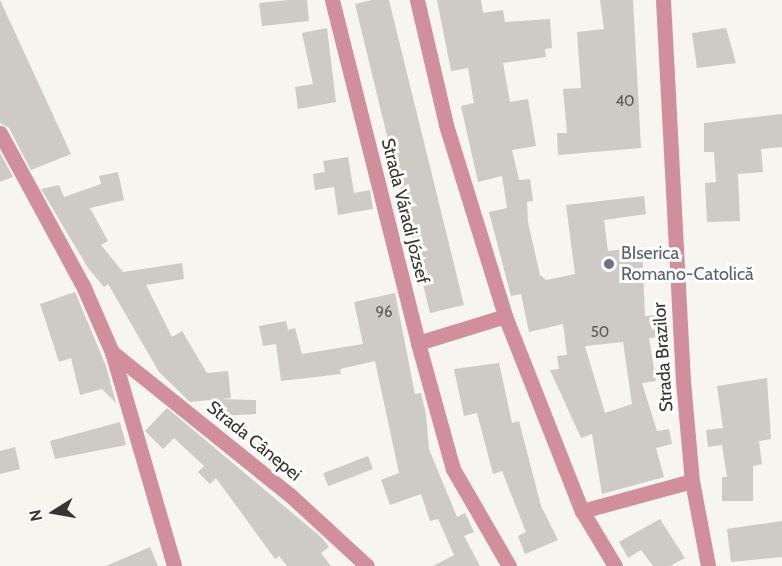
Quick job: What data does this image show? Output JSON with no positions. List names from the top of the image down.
{
  "streets": {
    "street": ["Strada Váradi József", "Strada Brazilor", "Strada Cânepei"]
  },
  "places": ["BIserica Romano-Catolică"],
  "house_numbers": ["40", "96", "50"],
  "north": "left"
}
